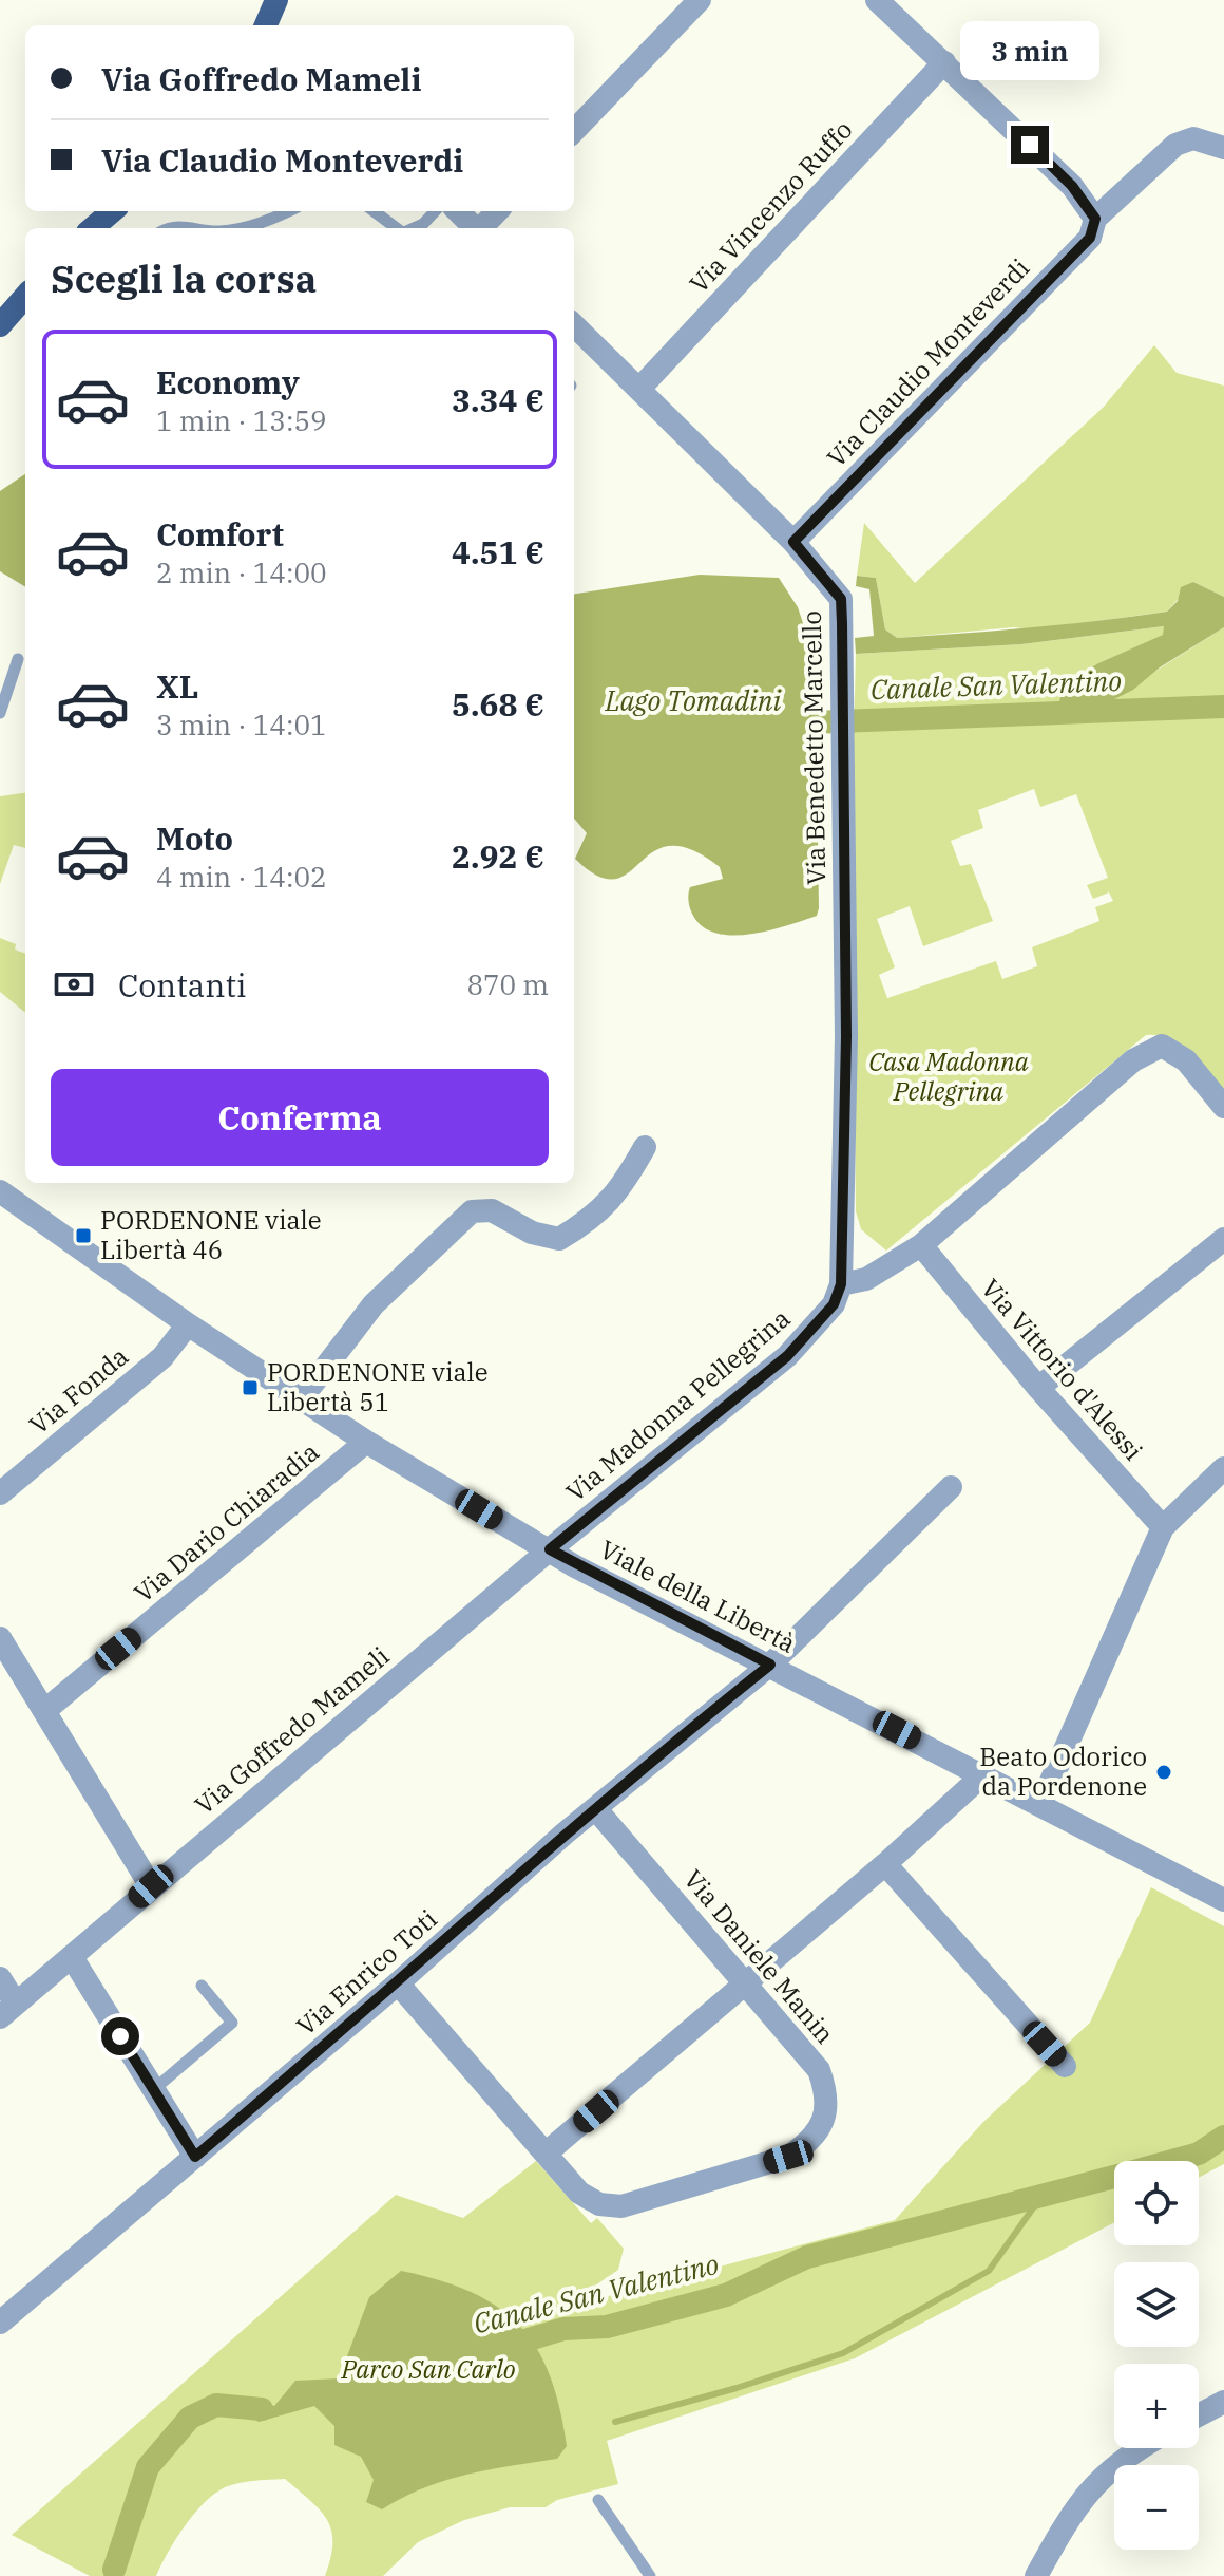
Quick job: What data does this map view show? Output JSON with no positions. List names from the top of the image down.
{
  "streets": {
    "street": [
      "Via Vincenzo Ruffo",
      "Via Claudio Monteverdi",
      "Via Benedetto Marcello",
      "Via Vittorio d'Alessi",
      "Via Fonda",
      "Via Madonna Pellegrina",
      "Via Dario Chiaradia",
      "Viale della Libertà",
      "Via Goffredo Mameli",
      "Via Daniele Manin",
      "Via Enrico Toti"
    ]
  },
  "crossings": [
    ["Via Vincenzo Ruffo", "Via Benedetto Marcello"],
    ["Via Claudio Monteverdi", "Via Benedetto Marcello"],
    ["Via Benedetto Marcello", "Via Madonna Pellegrina"],
    ["Via Fonda", "Viale della Libertà"],
    ["Via Madonna Pellegrina", "Viale della Libertà"],
    ["Via Madonna Pellegrina", "Via Goffredo Mameli"],
    ["Via Dario Chiaradia", "Viale della Libertà"],
    ["Viale della Libertà", "Via Goffredo Mameli"],
    ["Viale della Libertà", "Via Enrico Toti"],
    ["Via Daniele Manin", "Via Enrico Toti"]
  ],
  "water": ["Canale San Valentino", "Lago Tomadini"],
  "parks": ["Casa Madonna Pellegrina", "Parco San Carlo"],
  "places": {
    "transit": ["PORDENONE viale Libertà 46", "PORDENONE viale Libertà 51"],
    "other": ["Beato Odorico da Pordenone"]
  },
  "page": {
    "bubble": "3 min",
    "banner": ["Via Goffredo Mameli", "Via Claudio Monteverdi"],
    "heading": "Scegli la corsa",
    "list": [
      {
        "name": "Economy",
        "note": "1 min · 13:59",
        "value": "3.34 €"
      },
      {
        "name": "Comfort",
        "note": "2 min · 14:00",
        "value": "4.51 €"
      },
      {
        "name": "XL",
        "note": "3 min · 14:01",
        "value": "5.68 €"
      },
      {
        "name": "Moto",
        "note": "4 min · 14:02",
        "value": "2.92 €"
      }
    ],
    "pay": ["Contanti", "870 m"],
    "buttons": "Conferma",
    "map_buttons": ["+", "−"]
  }
}
